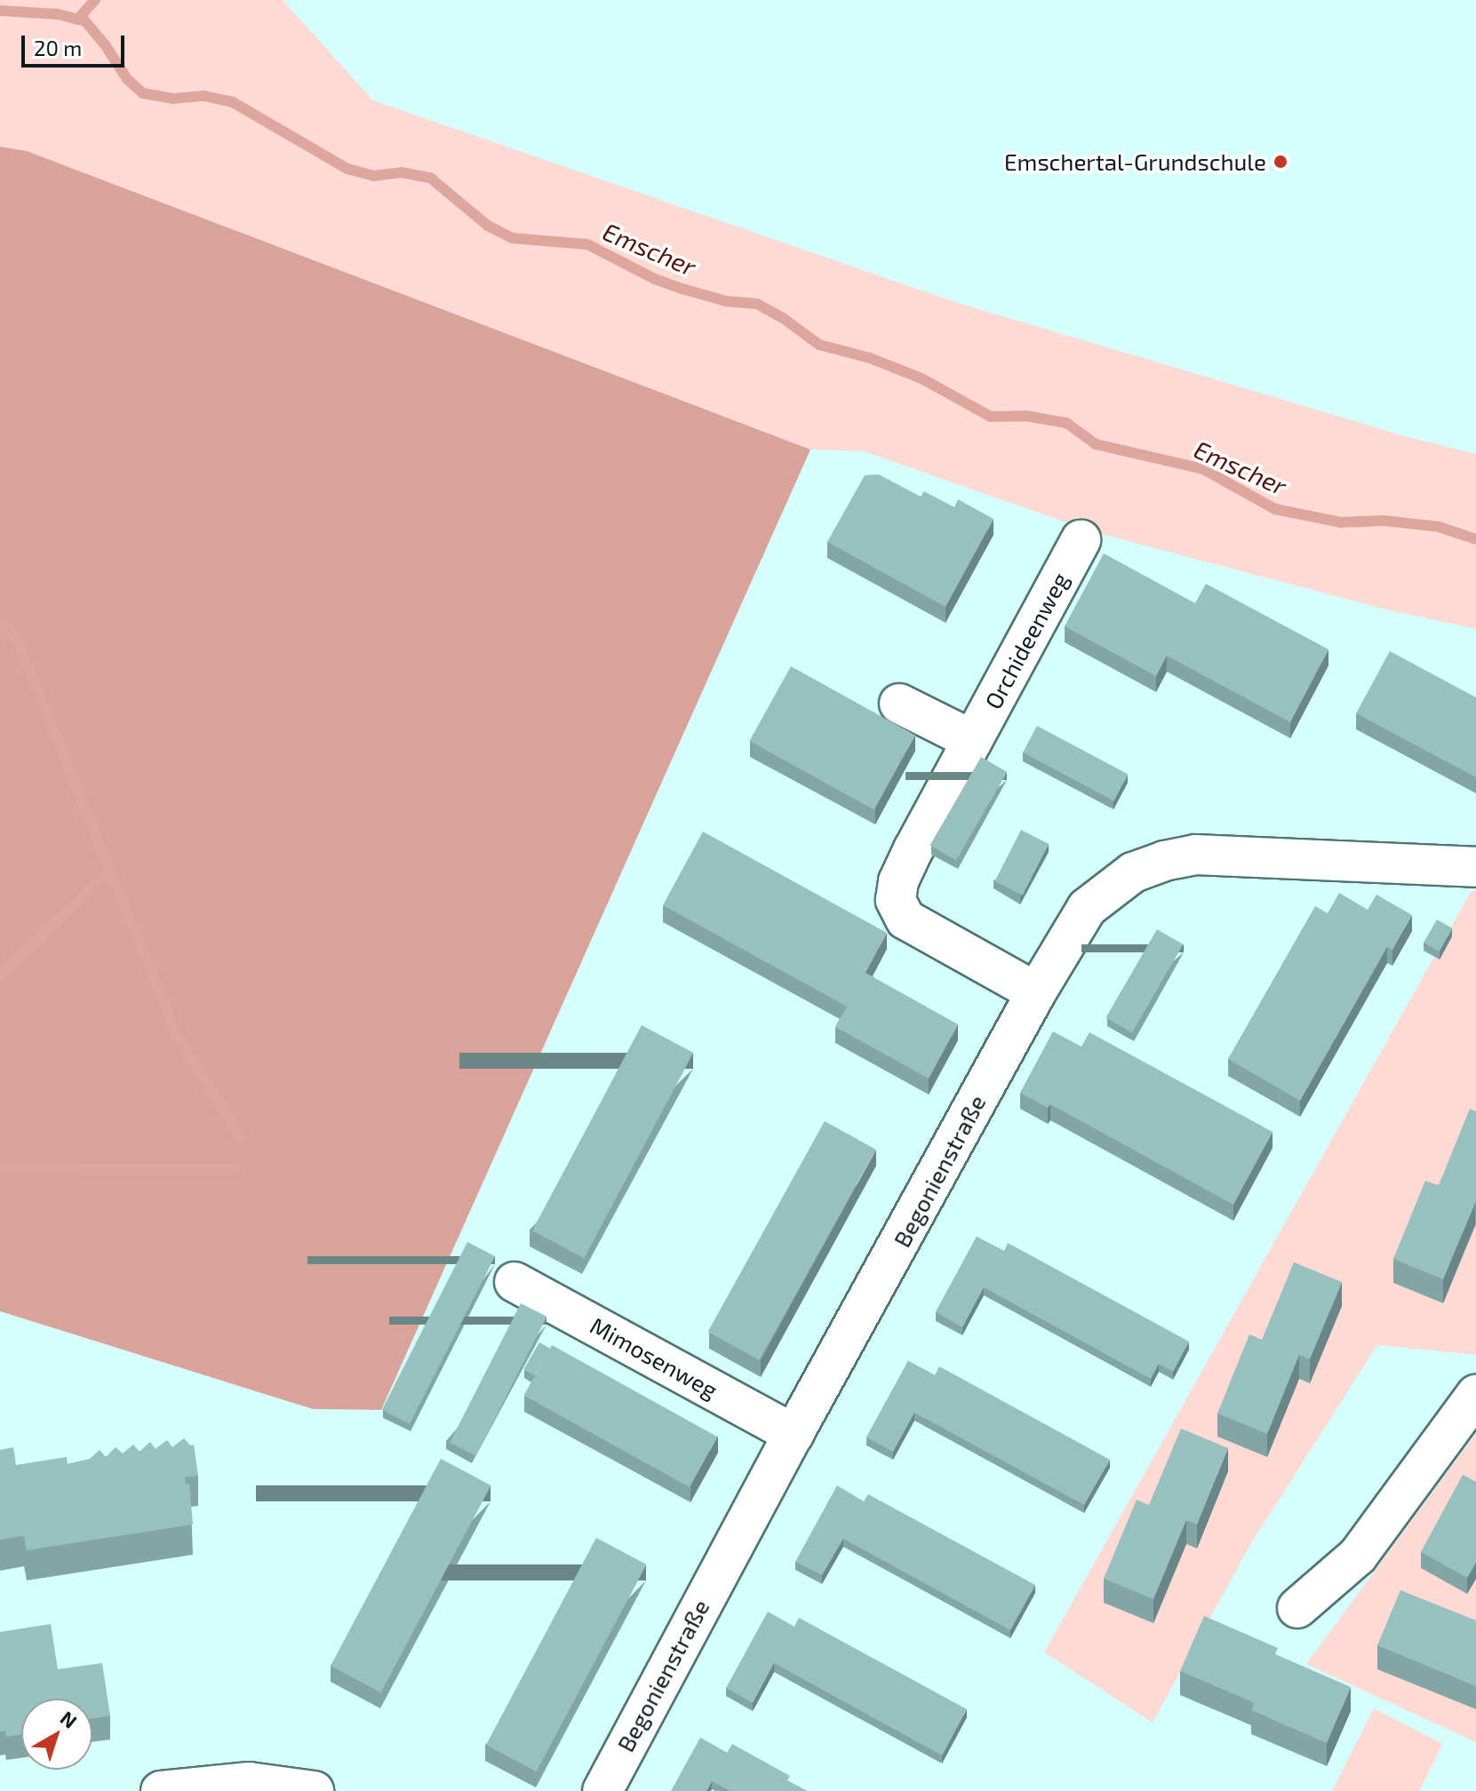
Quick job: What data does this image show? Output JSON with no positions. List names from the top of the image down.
{
  "streets": {
    "street": ["Orchideenweg", "Begonienstraße", "Mimosenweg"]
  },
  "crossings": [
    ["Orchideenweg", "Begonienstraße"],
    ["Begonienstraße", "Mimosenweg"]
  ],
  "water": ["Emscher"],
  "places": ["Emschertal-Grundschule"],
  "scale_bar": "20 m",
  "north": "top right"
}
